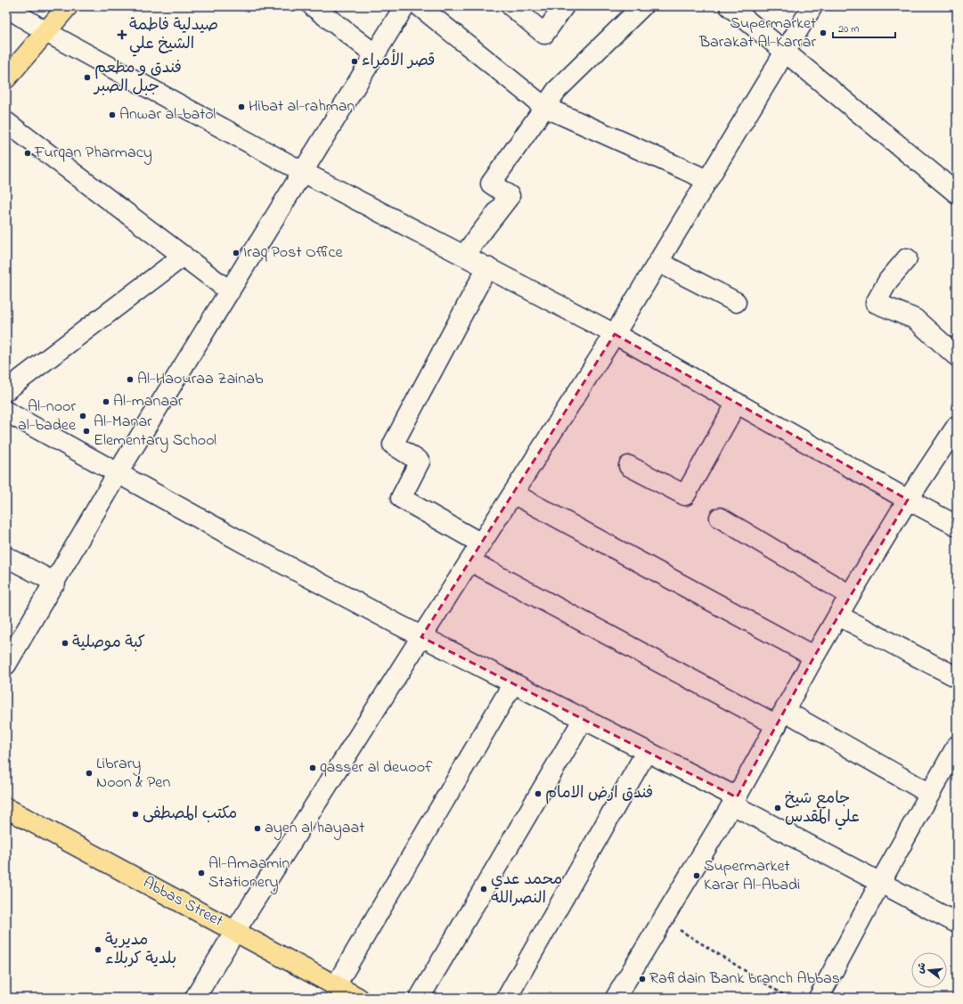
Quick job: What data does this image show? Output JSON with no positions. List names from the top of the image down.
{
  "streets": {
    "main road": ["Abbas Street"]
  },
  "places": {
    "other": [
      "Supermarket Barakat Al-Karrar",
      "قصر الأمراء",
      "فندق و مطعم جبل الصبر",
      "Hibat al-rahman",
      "Anwar al-batol",
      "Furqan Pharmacy",
      "Iraq Post Office",
      "Al-Haouraa Zainab",
      "Al-manaar",
      "Al-noor al-badee",
      "Al-Manar Elementary School",
      "كبة موصلية",
      "qasser al deuoof",
      "Library Noon & Pen",
      "فندق ارض الامام",
      "جامع شيخ علي المقدس",
      "مكتب المصطفى",
      "ayen al hayaat",
      "Al-Amaamin Stationery",
      "Supermarket Karar Al-Abadi",
      "محمد عدي النصرالله",
      "مديرية بلدية كربلاء",
      "Rafidain Bank branch Abbas"
    ],
    "health": ["صيدلية فاطمة الشيخ علي"]
  },
  "scale_bar": "20 m",
  "north": "left"
}
